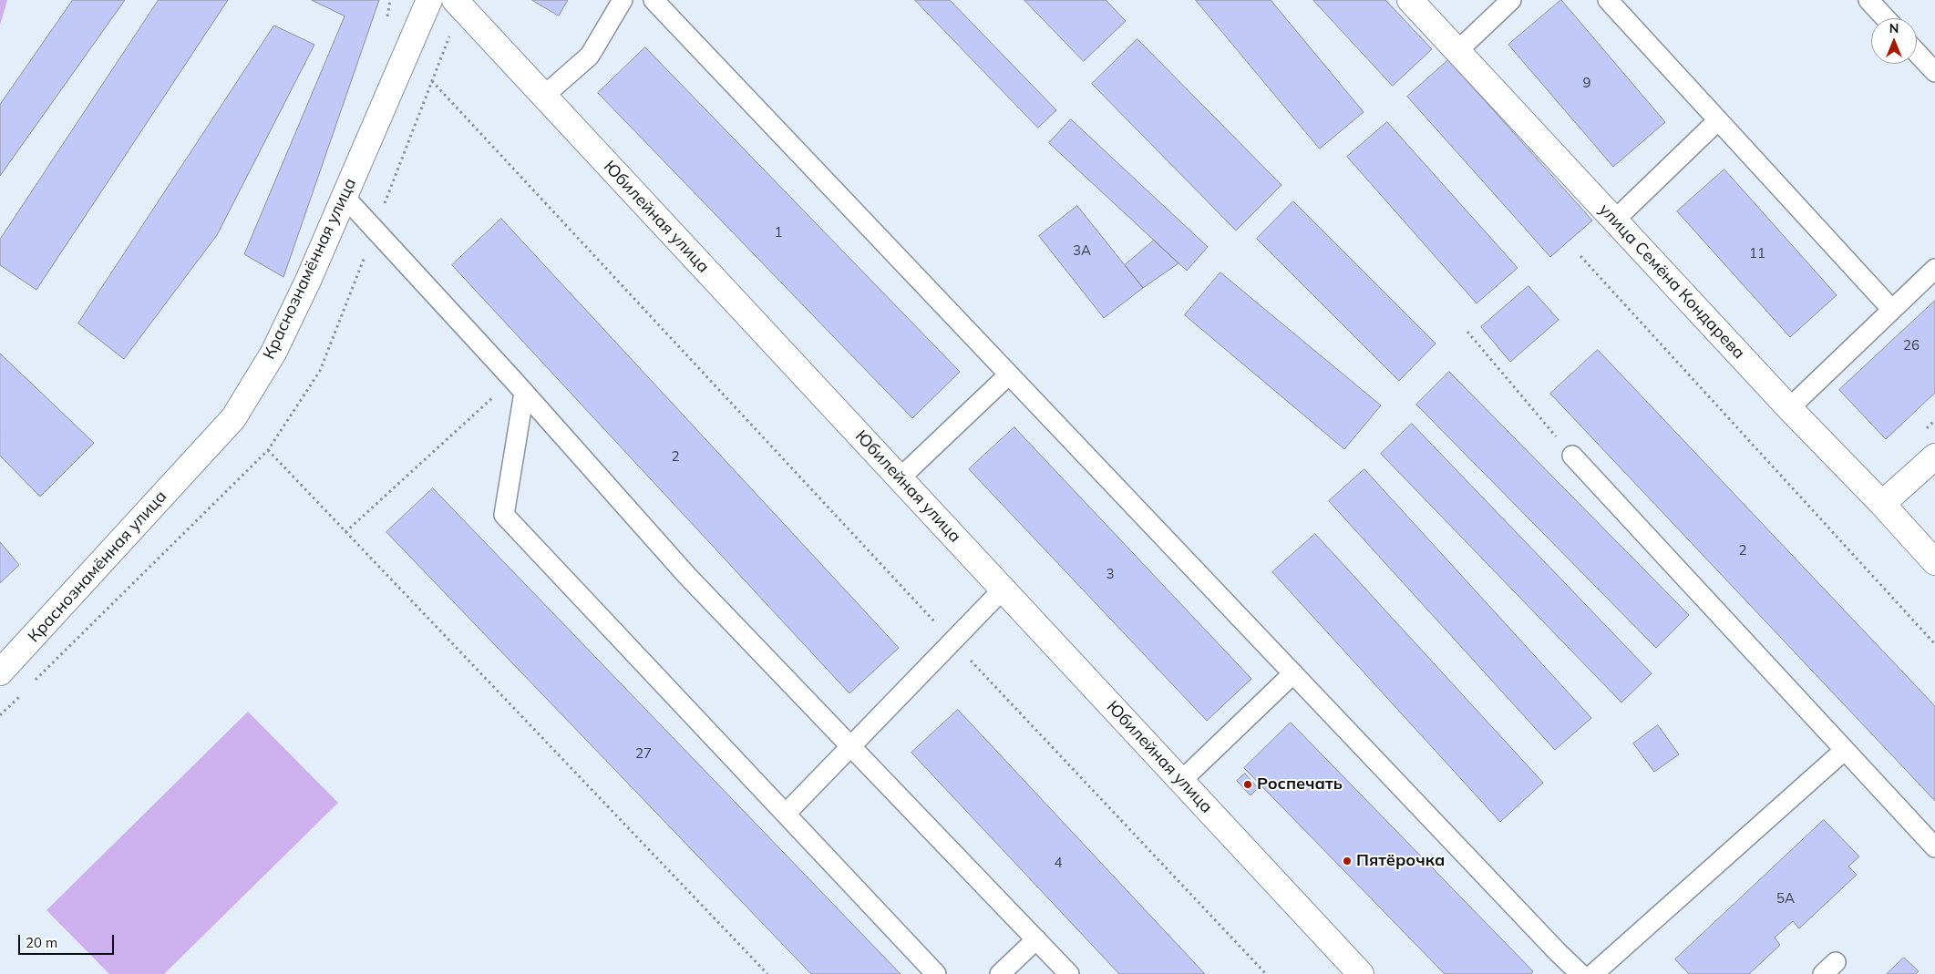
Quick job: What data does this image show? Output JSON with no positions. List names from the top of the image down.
{
  "streets": {
    "street": ["Юбилейная улица", "Краснознамённая улица", "улица Семёна Кондарева"]
  },
  "places": ["Роспечать", "Пятёрочка"],
  "house_numbers": [
    "9",
    "1",
    "3А",
    "11",
    "26",
    "2",
    "2",
    "3",
    "27",
    "4",
    "5А"
  ],
  "scale_bar": "20 m",
  "north": "top"
}
